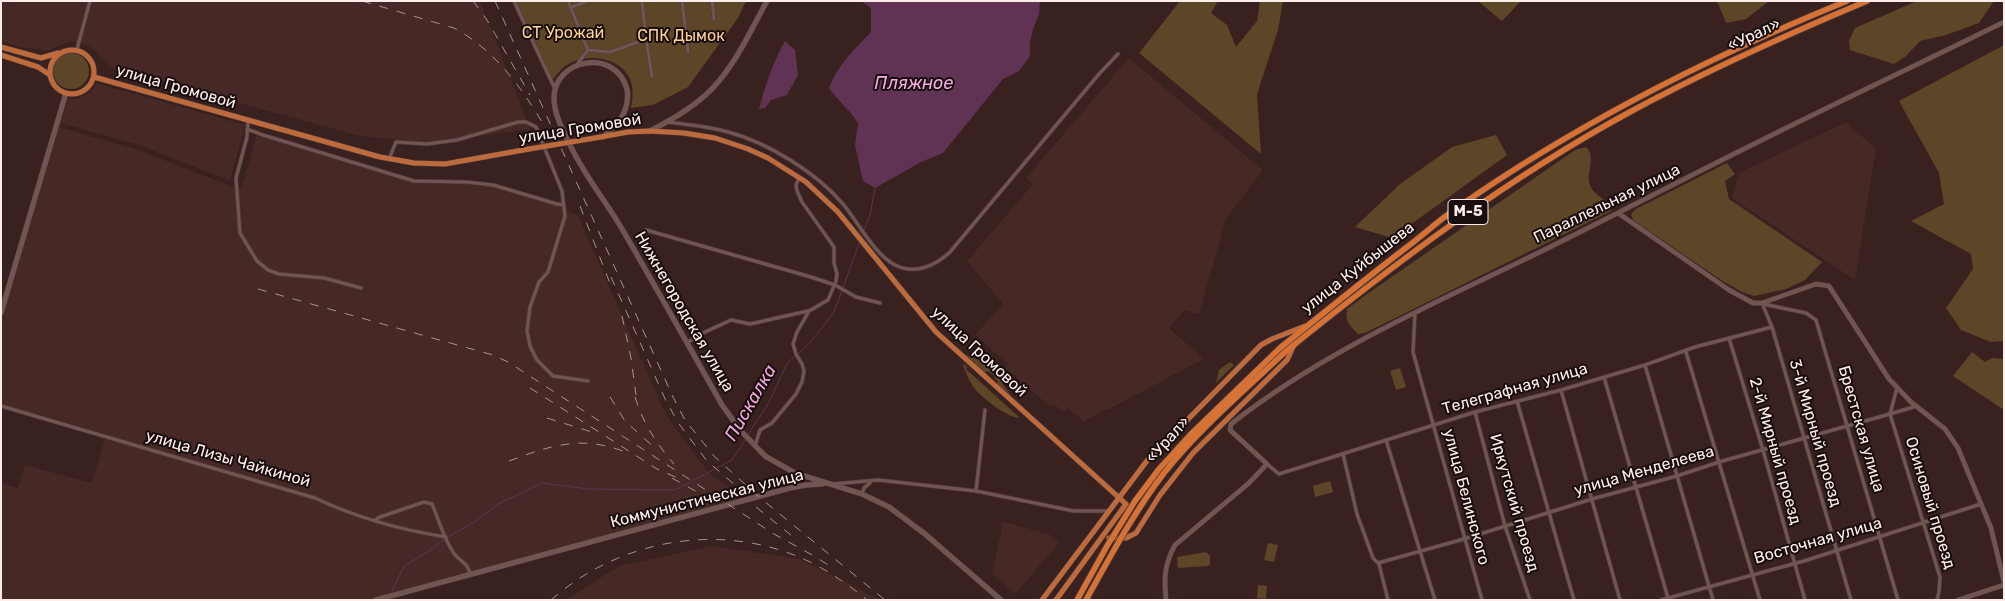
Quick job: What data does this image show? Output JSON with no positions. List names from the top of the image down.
{
  "streets": {
    "highway": ["«Урал»", "М-5", "улица Куйбышева"],
    "main road": ["улица Громовой", "Нижнегородская улица", "Коммунистическая улица"],
    "street": [
      "Параллельная улица",
      "Телеграфная улица",
      "Брестская улица",
      "3-й Мирный проезд",
      "2-й Мирный проезд",
      "улица Лизы Чайкиной",
      "улица Менделеева",
      "улица Белинского",
      "Иркутский проезд",
      "Осиновый проезд",
      "Восточная улица"
    ]
  },
  "crossings": [
    ["«Урал»", "М-5"],
    ["«Урал»", "улица Куйбышева"],
    ["улица Громовой", "улица Куйбышева"],
    ["Параллельная улица", "Телеграфная улица"],
    ["Параллельная улица", "улица Белинского"],
    ["М-5", "улица Куйбышева"],
    ["улица Куйбышева", "Коммунистическая улица"],
    ["Нижнегородская улица", "Коммунистическая улица"],
    ["Телеграфная улица", "3-й Мирный проезд"],
    ["Телеграфная улица", "2-й Мирный проезд"],
    ["Телеграфная улица", "улица Белинского"],
    ["Телеграфная улица", "Иркутский проезд"],
    ["Брестская улица", "3-й Мирный проезд"],
    ["Брестская улица", "улица Менделеева"],
    ["Брестская улица", "Восточная улица"],
    ["3-й Мирный проезд", "улица Менделеева"],
    ["3-й Мирный проезд", "Восточная улица"],
    ["2-й Мирный проезд", "улица Менделеева"],
    ["2-й Мирный проезд", "Восточная улица"],
    ["улица Менделеева", "улица Белинского"],
    ["улица Менделеева", "Иркутский проезд"],
    ["улица Менделеева", "Осиновый проезд"],
    ["Осиновый проезд", "Восточная улица"]
  ],
  "water": ["Пляжное", "Пискалка"],
  "parks": ["СТ Урожай", "СПК Дымок"]
}
